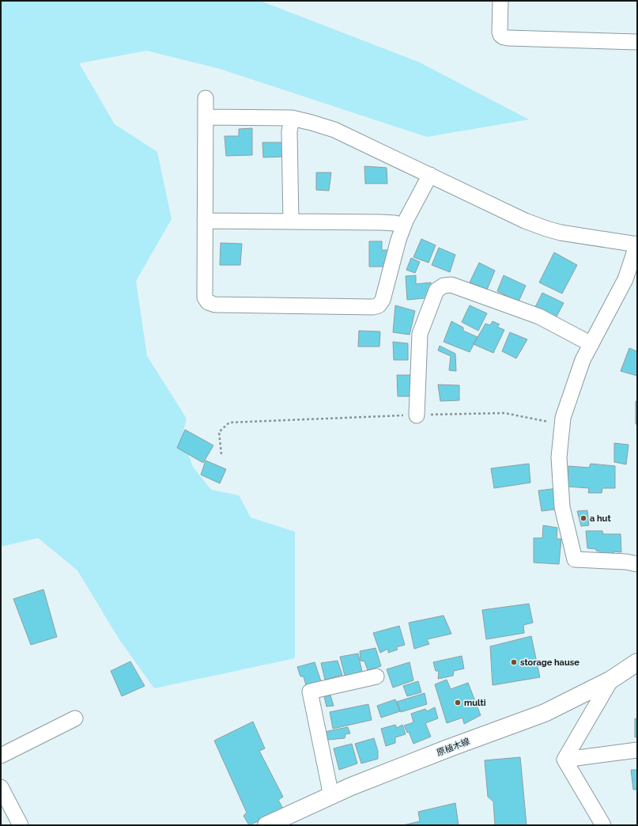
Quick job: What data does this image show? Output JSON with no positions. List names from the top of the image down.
{
  "streets": {
    "main road": ["原植木線"]
  },
  "places": ["a hut", "storage hause", "multi"]
}
